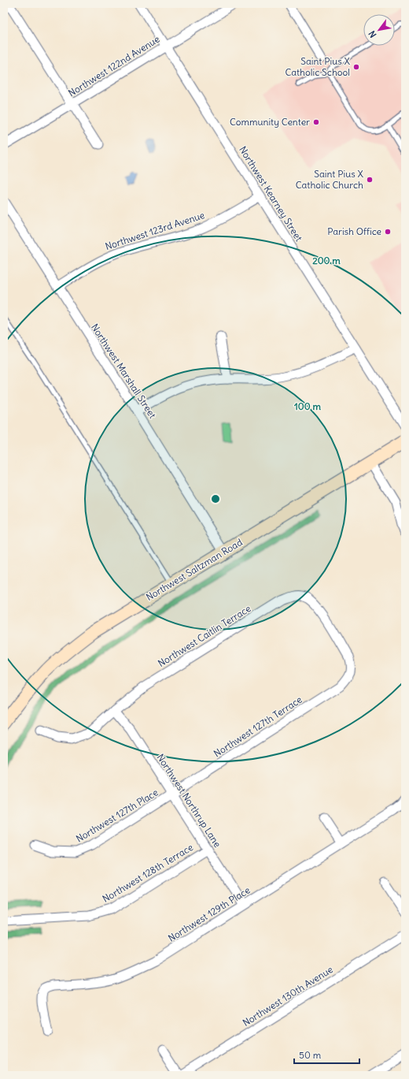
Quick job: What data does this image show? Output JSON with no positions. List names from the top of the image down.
{
  "streets": {
    "main road": ["Northwest Saltzman Road"],
    "street": [
      "Northwest 122nd Avenue",
      "Northwest Kearney Street",
      "Northwest 123rd Avenue",
      "Northwest Marshall Street",
      "Northwest Caitlin Terrace",
      "Northwest 127th Terrace",
      "Northwest Northrup Lane",
      "Northwest 127th Place",
      "Northwest 128th Terrace",
      "Northwest 129th Place",
      "Northwest 130th Avenue"
    ]
  },
  "crossings": [
    ["Northwest 122nd Avenue", "Northwest Kearney Street"],
    ["Northwest Kearney Street", "Northwest 123rd Avenue"],
    ["Northwest 123rd Avenue", "Northwest Marshall Street"],
    ["Northwest Marshall Street", "Northwest Saltzman Road"],
    ["Northwest Caitlin Terrace", "Northwest 127th Terrace"],
    ["Northwest Caitlin Terrace", "Northwest Northrup Lane"],
    ["Northwest 127th Terrace", "Northwest Northrup Lane"],
    ["Northwest 127th Terrace", "Northwest 127th Place"],
    ["Northwest Northrup Lane", "Northwest 127th Place"],
    ["Northwest Northrup Lane", "Northwest 128th Terrace"],
    ["Northwest Northrup Lane", "Northwest 129th Place"]
  ],
  "places": [
    "Saint Pius X Catholic School",
    "Community Center",
    "Saint Pius X Catholic Church",
    "Parish Office"
  ],
  "scale_bar": "50 m",
  "north": "bottom left",
  "rings": ["200 m", "100 m"]
}
